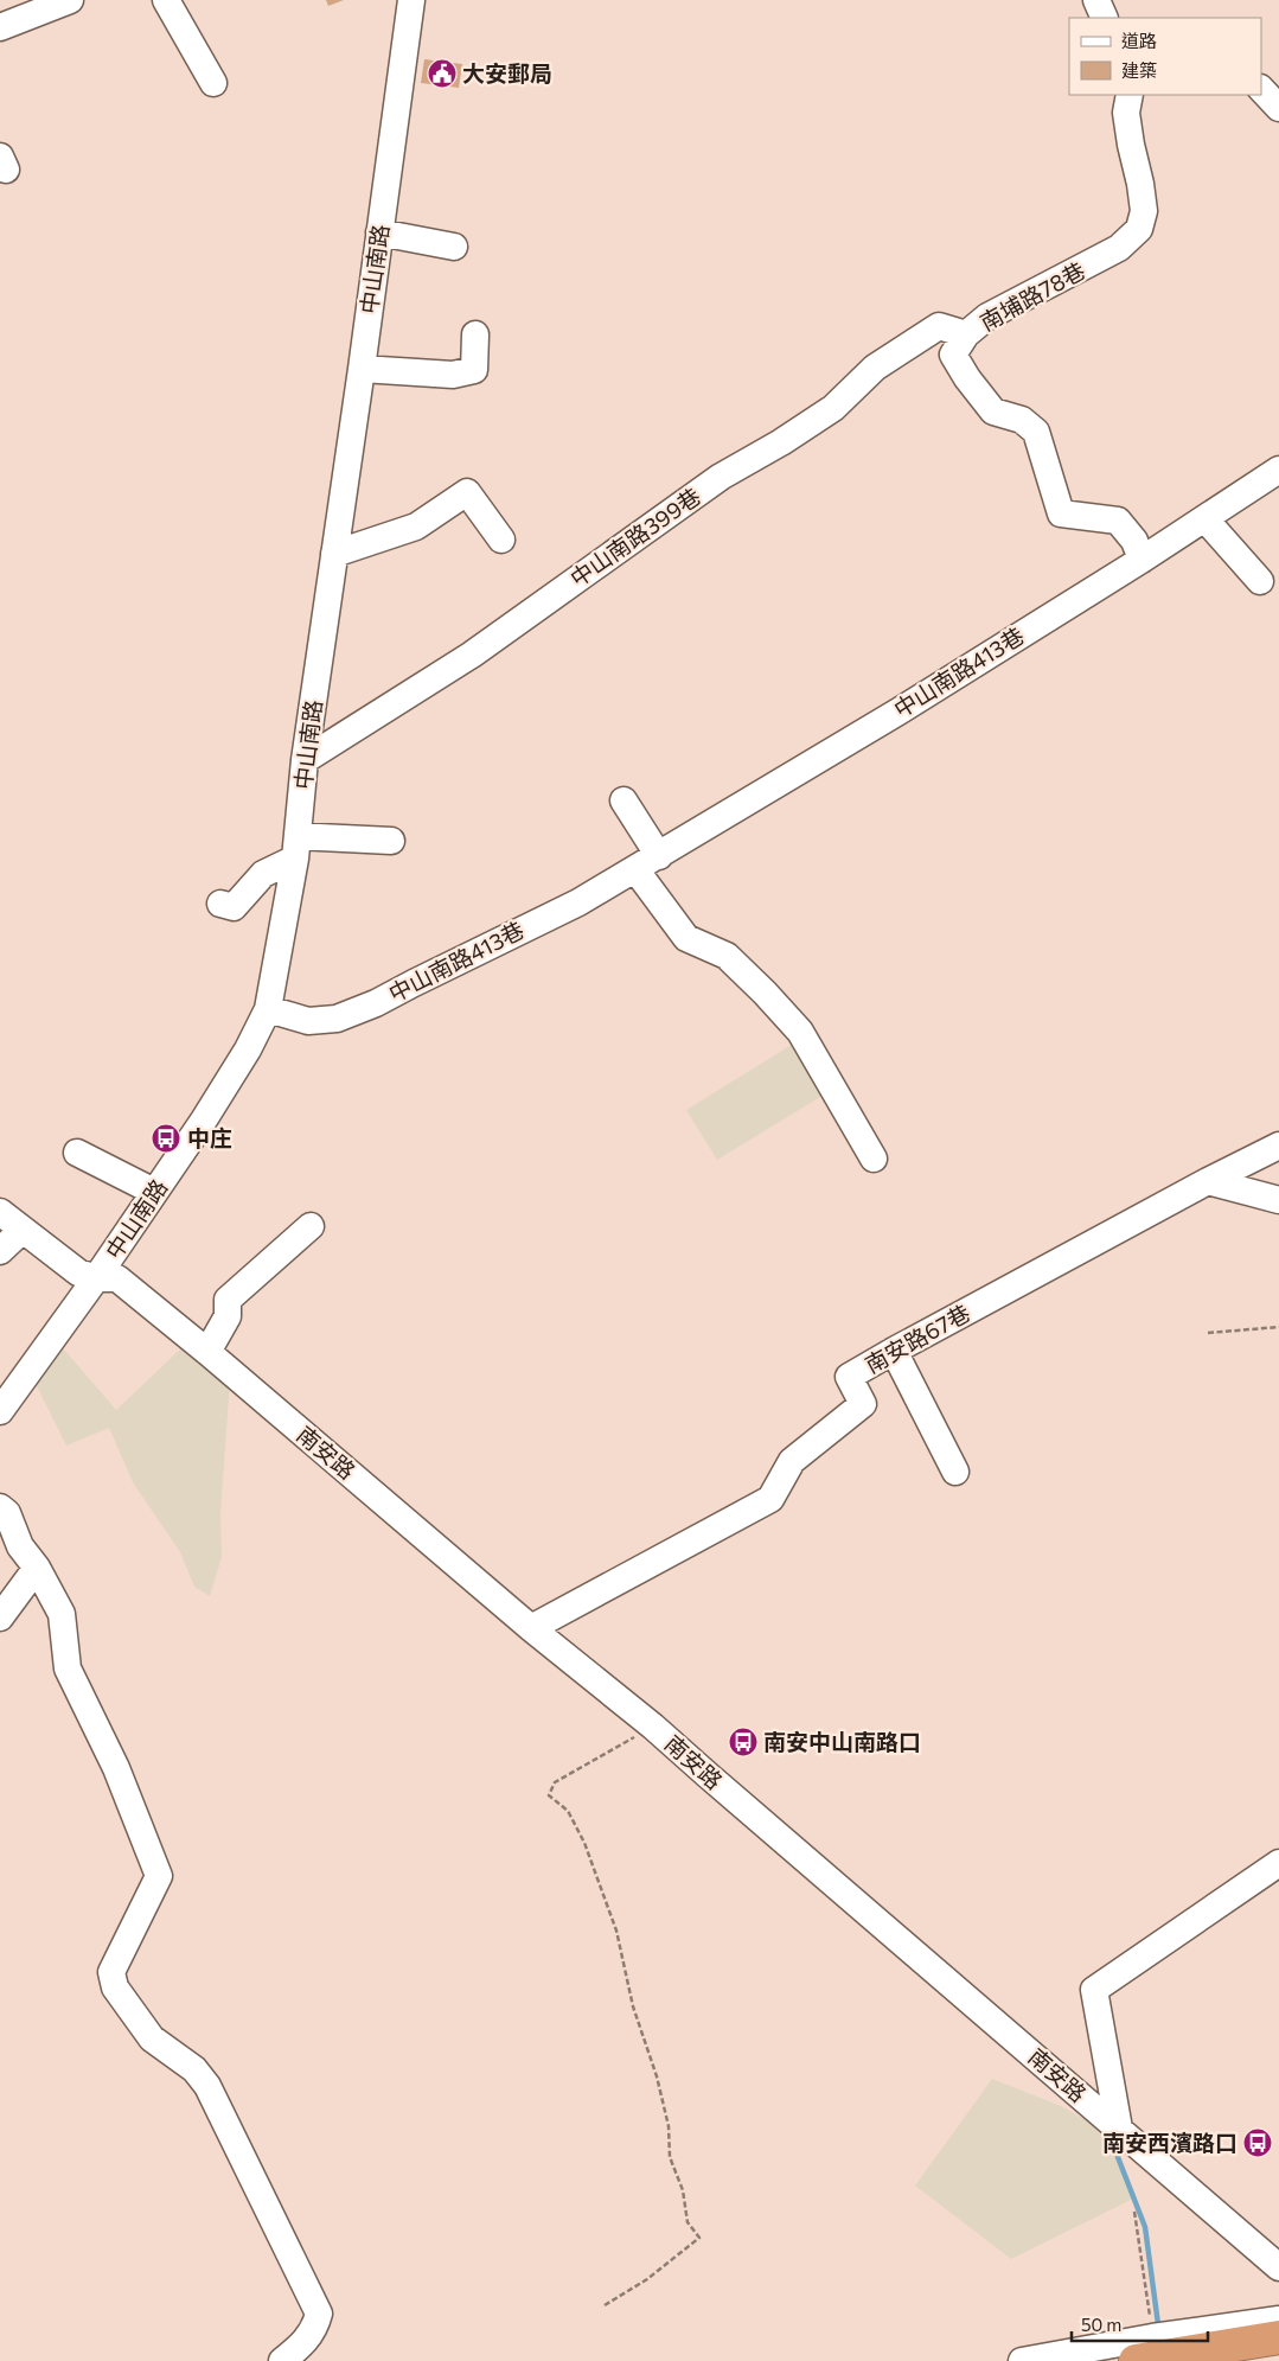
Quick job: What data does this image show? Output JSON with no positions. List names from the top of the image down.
{
  "streets": {
    "street": [
      "中山南路",
      "南埔路78巷",
      "中山南路399巷",
      "中山南路413巷",
      "南安路67巷",
      "南安路"
    ]
  },
  "crossings": [
    ["中山南路", "中山南路399巷"],
    ["中山南路", "中山南路413巷"],
    ["中山南路", "南安路"],
    ["南埔路78巷", "中山南路399巷"],
    ["南埔路78巷", "中山南路413巷"],
    ["南安路67巷", "南安路"]
  ],
  "places": {
    "public building": ["大安郵局"],
    "bus stop": ["中庄", "南安中山南路口", "南安西濱路口"]
  },
  "legend": ["道路", "建築"],
  "scale_bar": "50 m"
}
